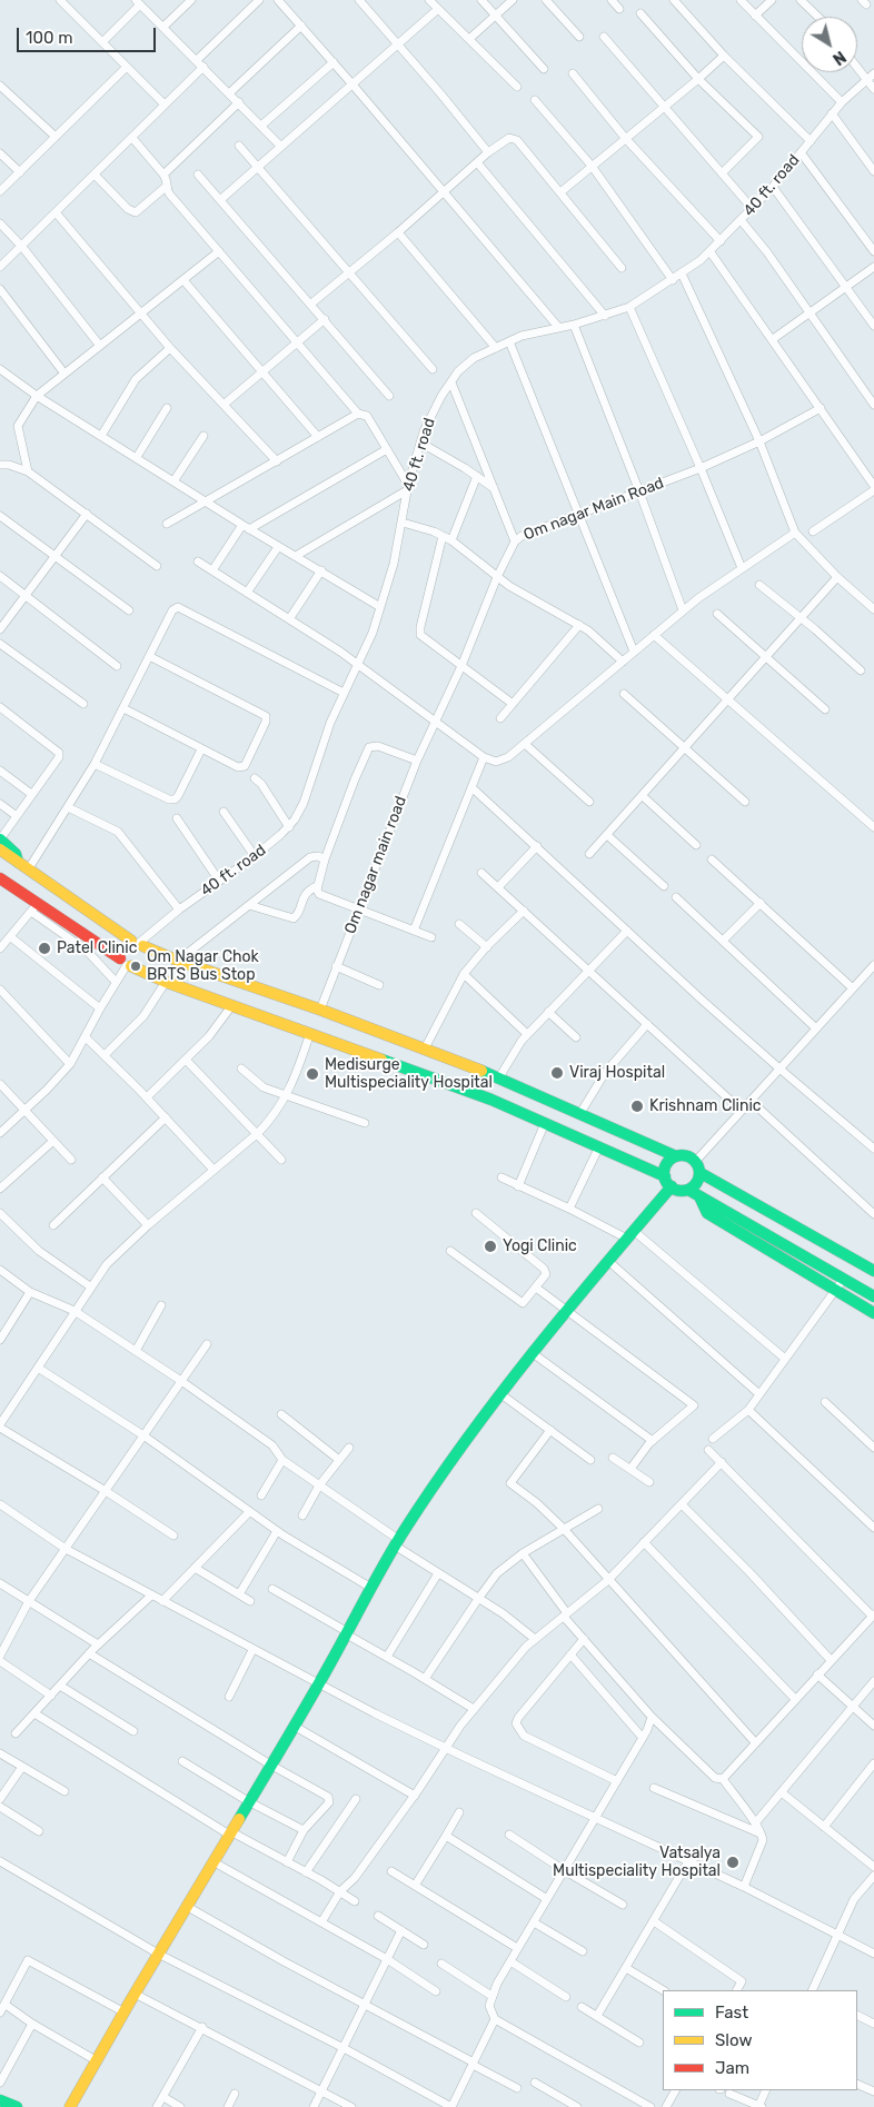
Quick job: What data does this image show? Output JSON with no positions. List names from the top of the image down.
{
  "streets": {
    "street": ["40 ft. road", "Om nagar Main Road", "Om nagar main road"]
  },
  "crossings": [
    ["Om nagar Main Road", "Om nagar main road"]
  ],
  "places": [
    "Patel Clinic",
    "Om Nagar Chok BRTS Bus Stop",
    "Viraj Hospital",
    "Medisurge Multispeciality Hospital",
    "Krishnam Clinic",
    "Yogi Clinic",
    "Vatsalya Multispeciality Hospital"
  ],
  "legend": ["Fast", "Slow", "Jam"],
  "scale_bar": "100 m",
  "north": "bottom right"
}
